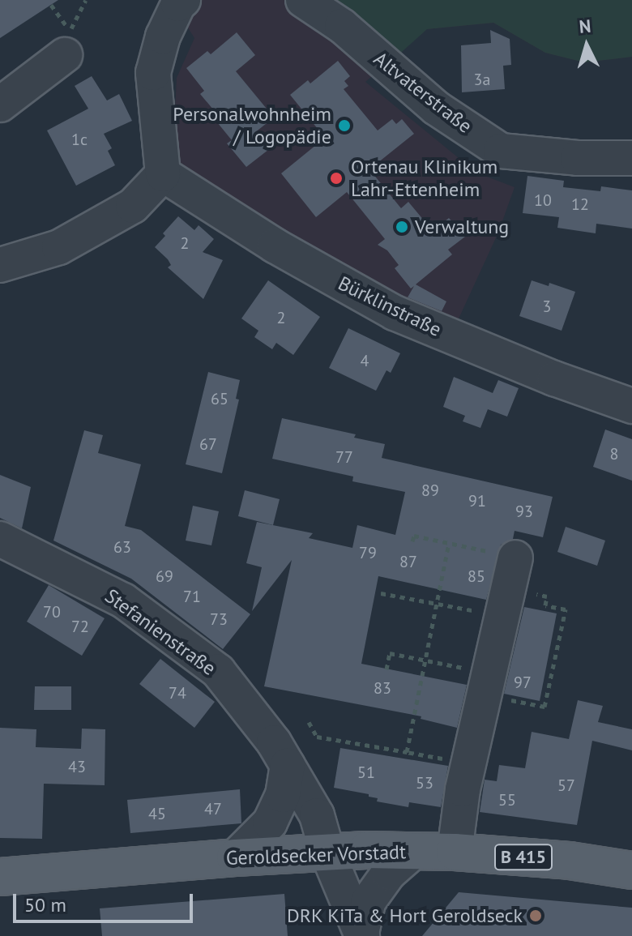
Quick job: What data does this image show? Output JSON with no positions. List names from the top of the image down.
{
  "streets": {
    "main road": ["Geroldsecker Vorstadt", "B 415"],
    "street": ["Altvaterstraße", "Bürklinstraße", "Stefanienstraße"]
  },
  "crossings": [
    ["Stefanienstraße", "Geroldsecker Vorstadt"]
  ],
  "places": [
    "Personalwohnheim / Logopädie",
    "Ortenau Klinikum Lahr-Ettenheim",
    "Verwaltung",
    "DRK KiTa & Hort Geroldseck"
  ],
  "house_numbers": [
    "3a",
    "1c",
    "10",
    "12",
    "2",
    "3",
    "2",
    "4",
    "65",
    "67",
    "8",
    "77",
    "89",
    "91",
    "93",
    "63",
    "79",
    "87",
    "69",
    "85",
    "71",
    "70",
    "73",
    "72",
    "97",
    "83",
    "74",
    "43",
    "51",
    "53",
    "57",
    "55",
    "47",
    "45"
  ],
  "scale_bar": "50 m",
  "north": "top"
}
